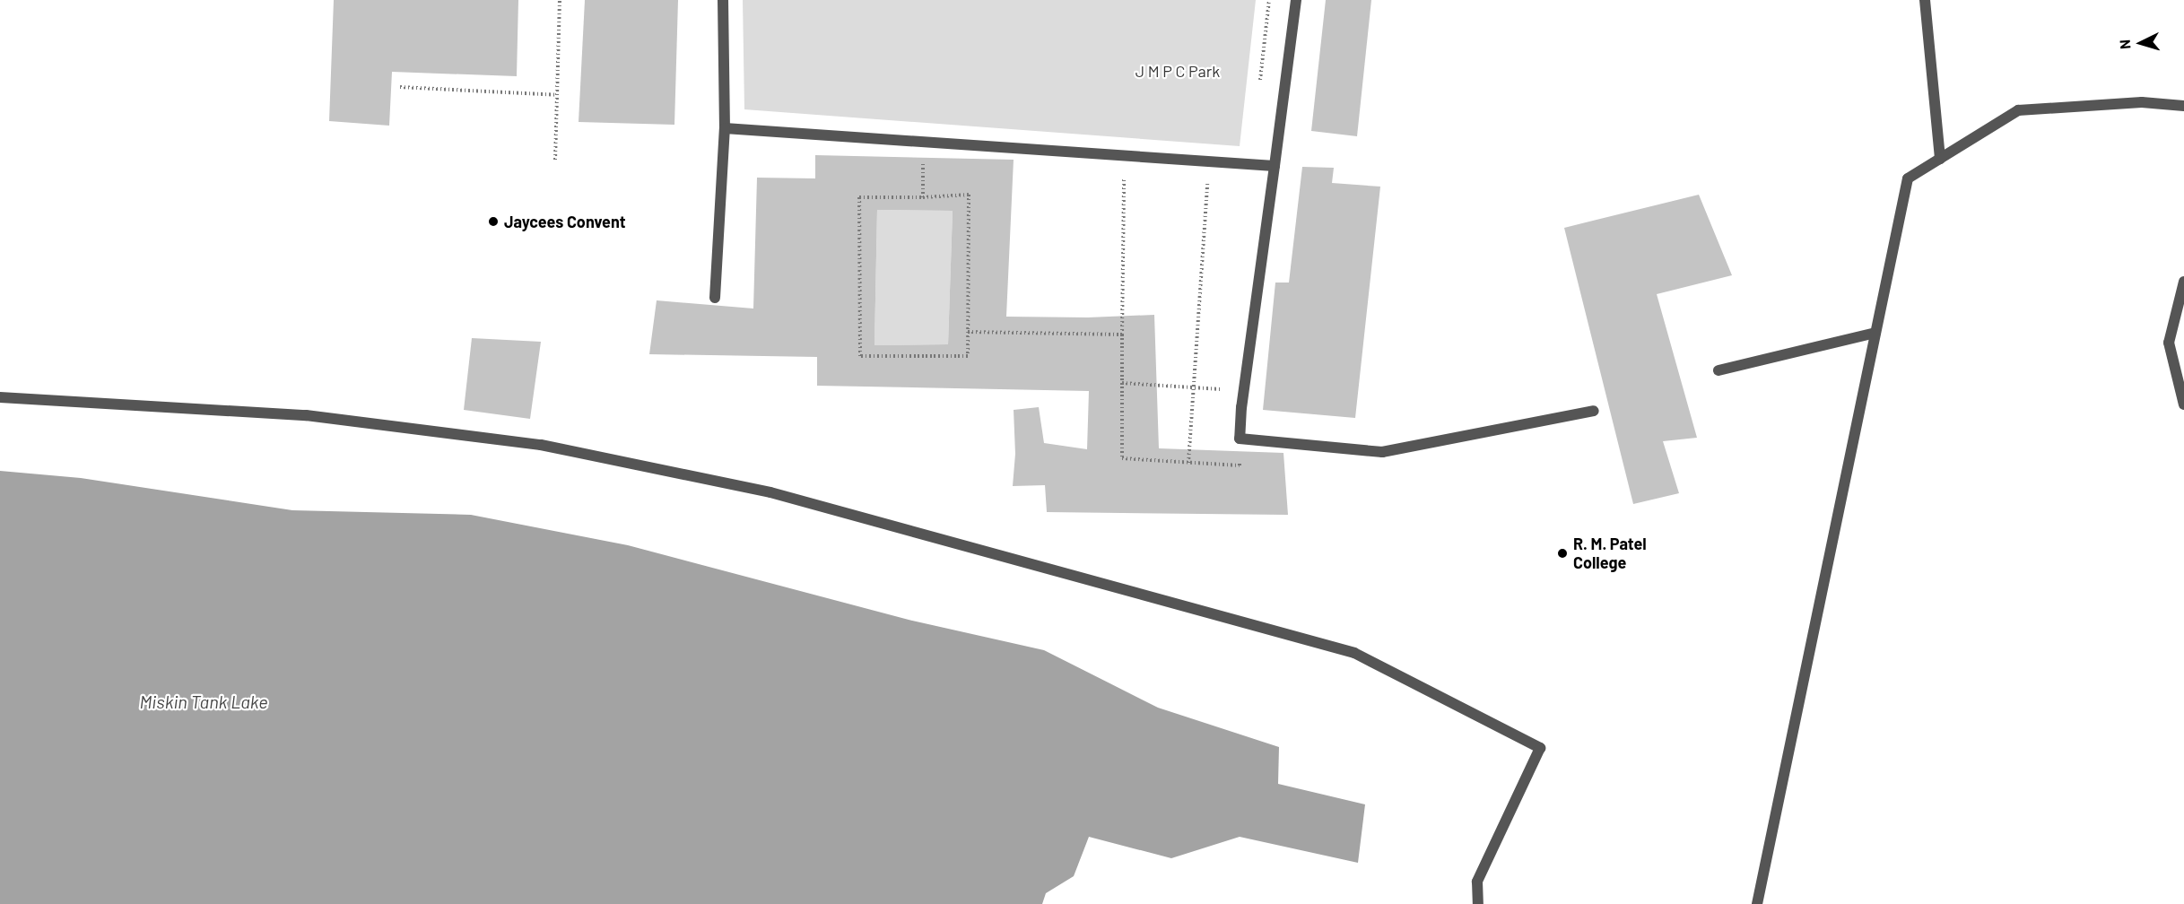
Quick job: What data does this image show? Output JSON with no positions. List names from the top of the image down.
{
  "water": ["Miskin Tank Lake"],
  "parks": ["J M P C Park"],
  "places": ["Jaycees Convent", "R. M. Patel College"],
  "north": "left"
}
